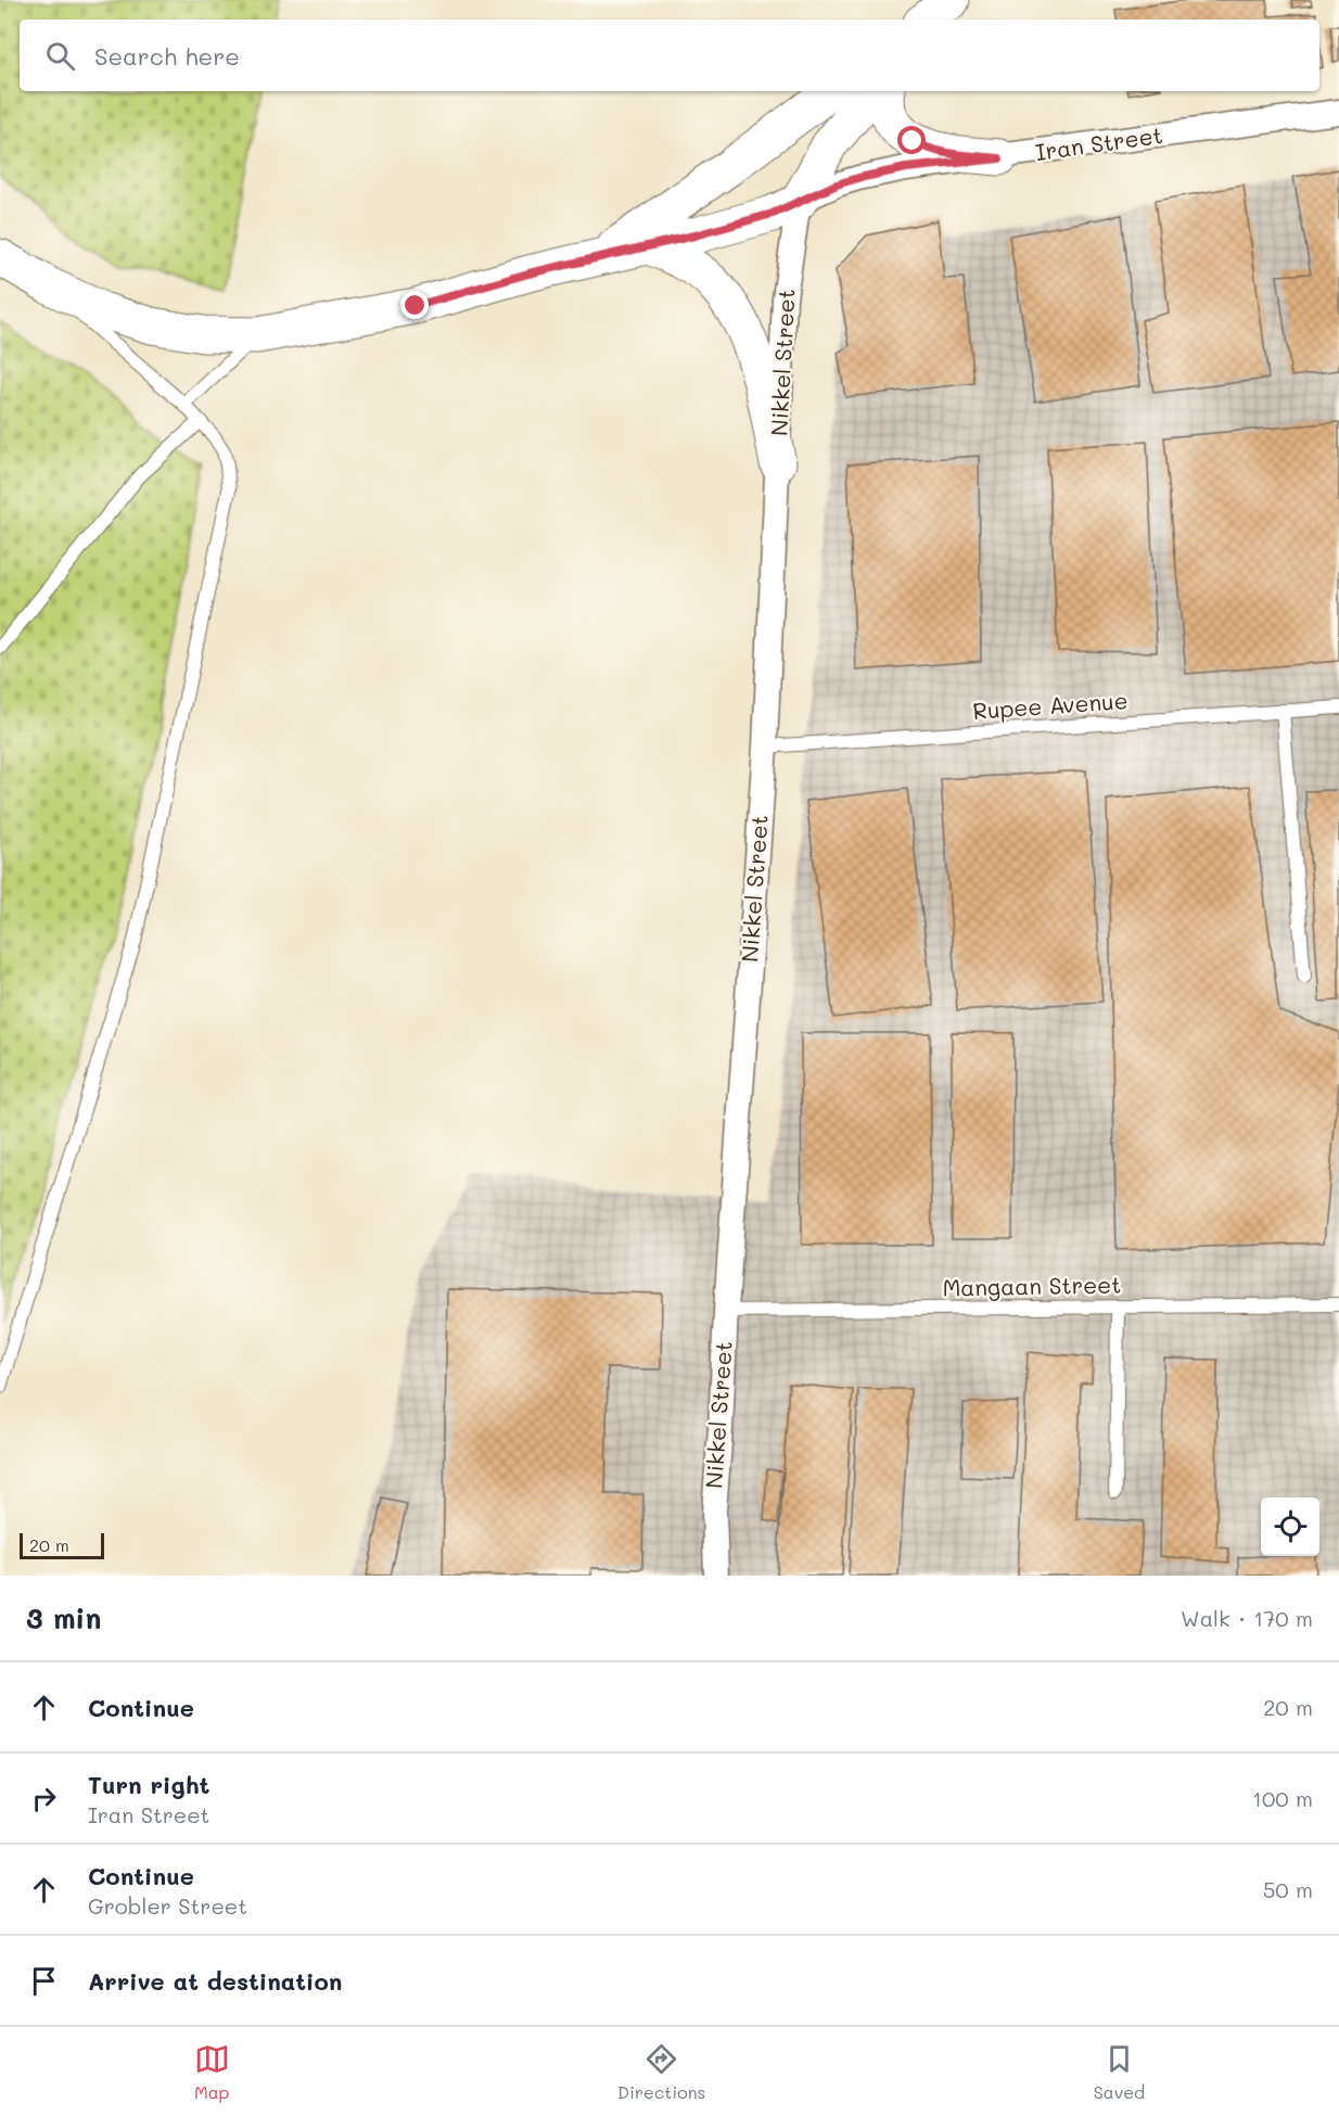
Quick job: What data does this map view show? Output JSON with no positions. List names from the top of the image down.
{
  "streets": {
    "main road": ["Iran Street"],
    "street": ["Nikkel Street"],
    "lane": ["Rupee Avenue", "Mangaan Street"]
  },
  "crossings": [
    ["Iran Street", "Nikkel Street"],
    ["Nikkel Street", "Rupee Avenue"],
    ["Nikkel Street", "Mangaan Street"]
  ],
  "scale_bar": "20 m",
  "page": {
    "search": "Search here",
    "scale": "20 m",
    "heading": ["3 min", "Walk · 170 m"],
    "list": [
      ["Continue", "20 m"],
      ["Turn right", "Iran Street", "100 m"],
      ["Continue", "Grobler Street", "50 m"],
      "Arrive at destination"
    ],
    "nav": ["Map", "Directions", "Saved"]
  }
}
